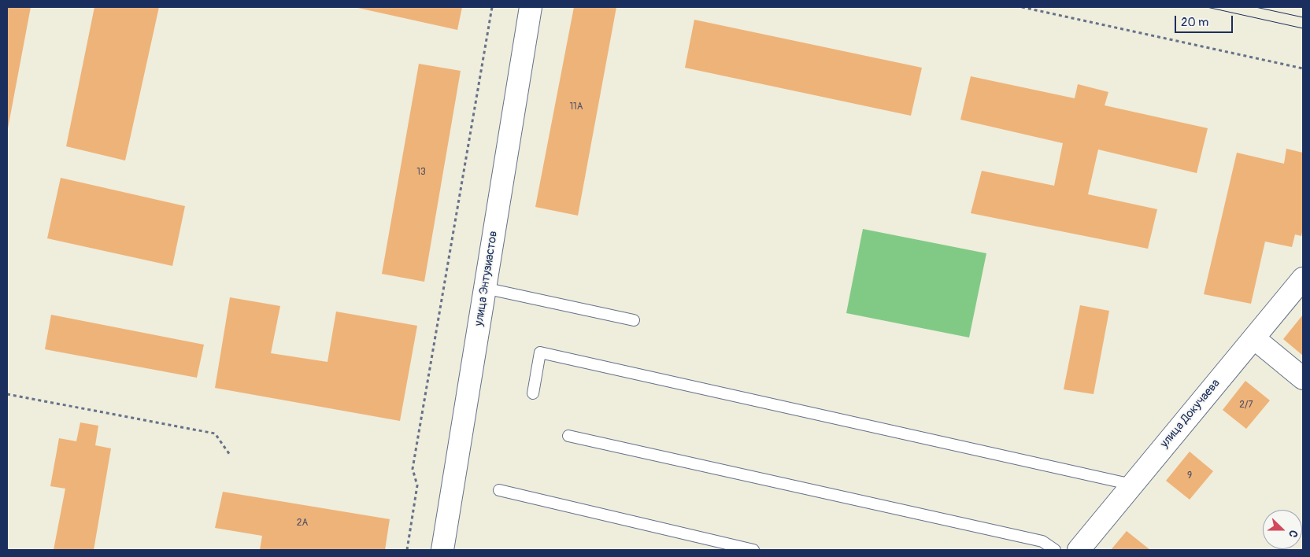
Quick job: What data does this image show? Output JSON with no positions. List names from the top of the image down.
{
  "streets": {
    "street": ["улица Энтузиастов", "улица Докучаева"]
  },
  "house_numbers": [
    "11А",
    "13",
    "2/7",
    "9",
    "2А"
  ],
  "scale_bar": "20 m",
  "north": "right"
}
